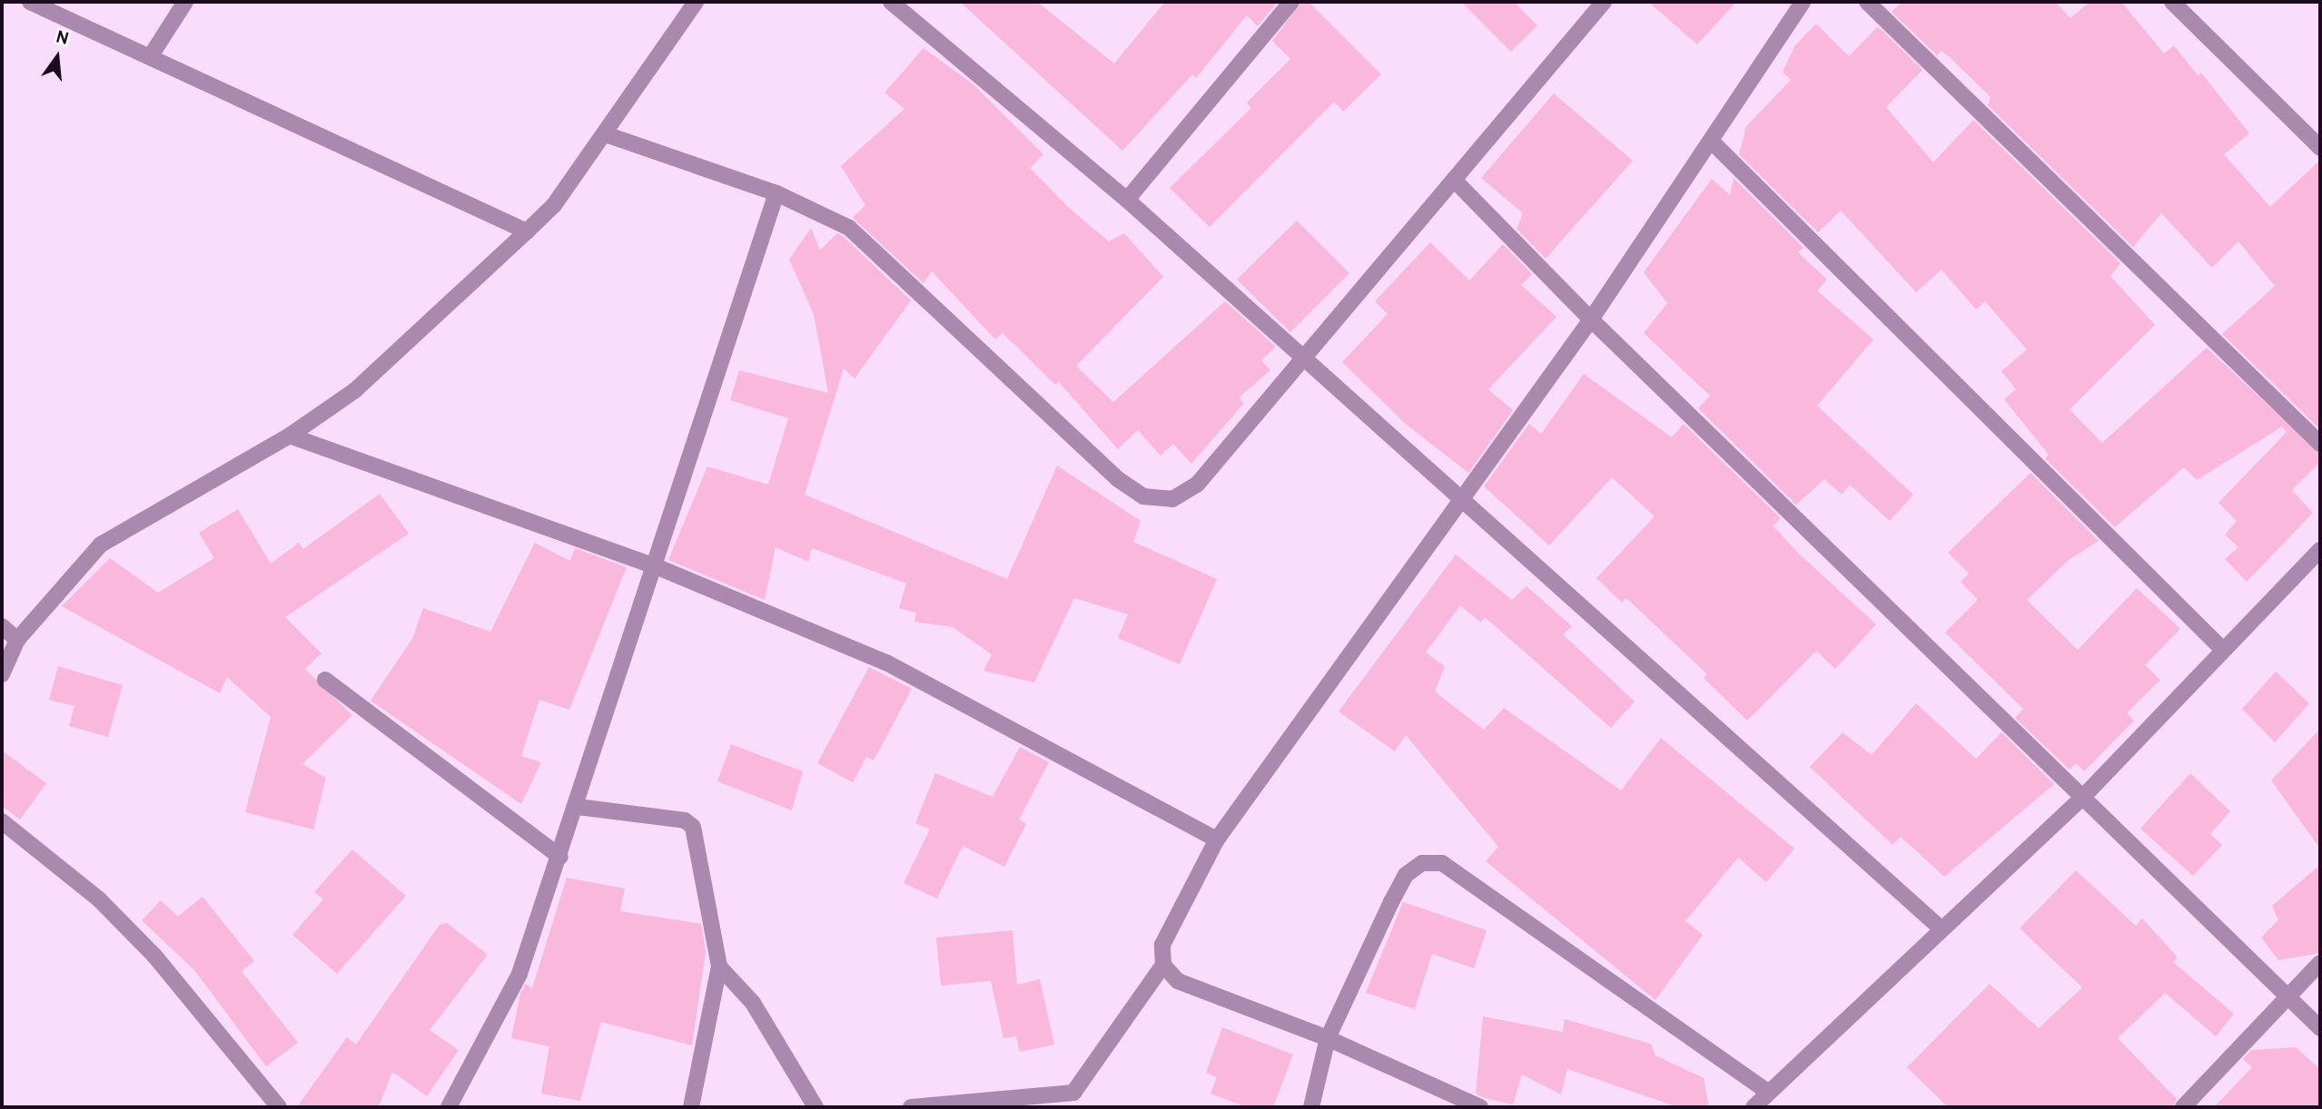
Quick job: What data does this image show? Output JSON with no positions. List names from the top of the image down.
{
  "north": "top"
}
